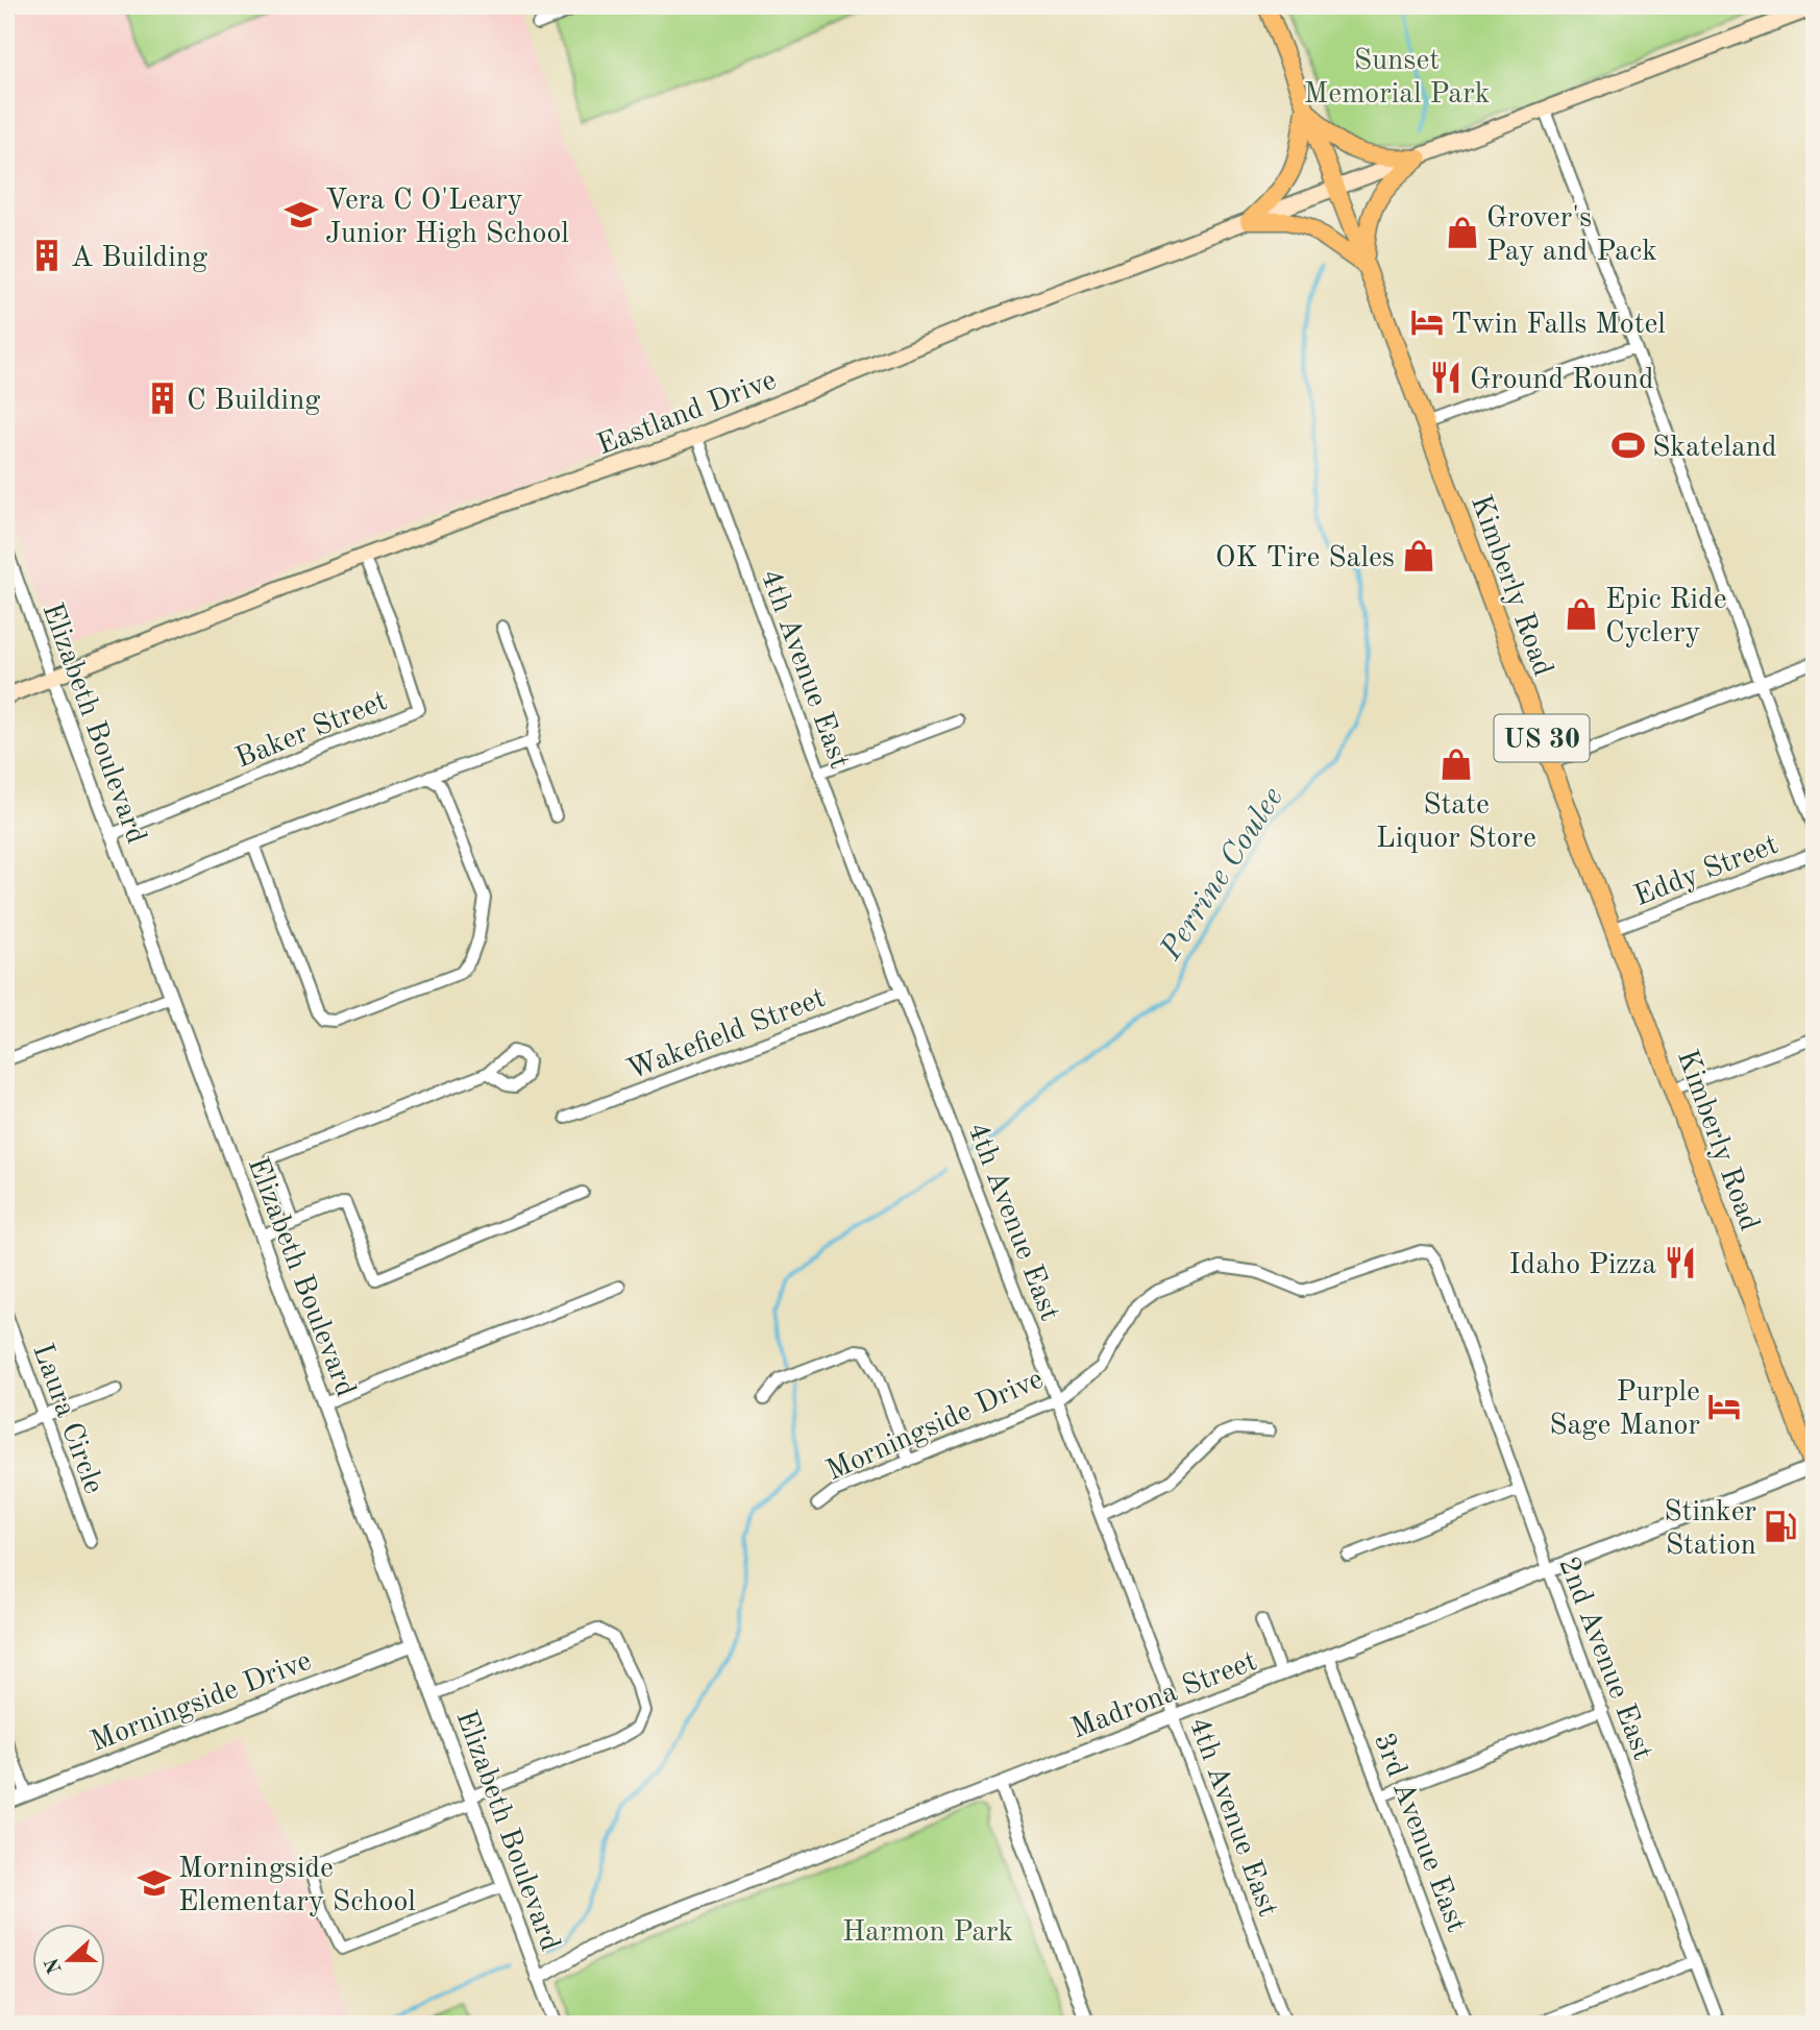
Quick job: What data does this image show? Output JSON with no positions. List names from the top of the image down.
{
  "streets": {
    "main road": ["Eastland Drive", "Kimberly Road", "US 30"],
    "street": [
      "4th Avenue East",
      "Elizabeth Boulevard",
      "Baker Street",
      "Eddy Street",
      "Wakefield Street",
      "Laura Circle",
      "Morningside Drive",
      "2nd Avenue East",
      "Madrona Street",
      "3rd Avenue East"
    ]
  },
  "crossings": [
    ["Eastland Drive", "Kimberly Road"],
    ["Eastland Drive", "4th Avenue East"],
    ["Eastland Drive", "Elizabeth Boulevard"],
    ["Eastland Drive", "Baker Street"],
    ["Kimberly Road", "Eddy Street"],
    ["Kimberly Road", "Madrona Street"],
    ["4th Avenue East", "Wakefield Street"],
    ["4th Avenue East", "Morningside Drive"],
    ["4th Avenue East", "Madrona Street"],
    ["Elizabeth Boulevard", "Baker Street"],
    ["Elizabeth Boulevard", "Morningside Drive"],
    ["Elizabeth Boulevard", "Madrona Street"],
    ["Morningside Drive", "2nd Avenue East"],
    ["2nd Avenue East", "Madrona Street"],
    ["Madrona Street", "3rd Avenue East"]
  ],
  "water": ["Perrine Coulee"],
  "parks": ["Sunset Memorial Park", "Harmon Park"],
  "places": {
    "school or university": ["Vera C O'Leary Junior High School", "Morningside Elementary School"],
    "shop": [
      "Grover's Pay and Pack",
      "OK Tire Sales",
      "Epic Ride Cyclery",
      "State Liquor Store"
    ],
    "building": ["A Building", "C Building"],
    "hotel": ["Twin Falls Motel", "Purple Sage Manor"],
    "restaurant": ["Ground Round", "Idaho Pizza"],
    "sports": ["Skateland"],
    "fuel station": ["Stinker Station"]
  },
  "north": "left"
}
